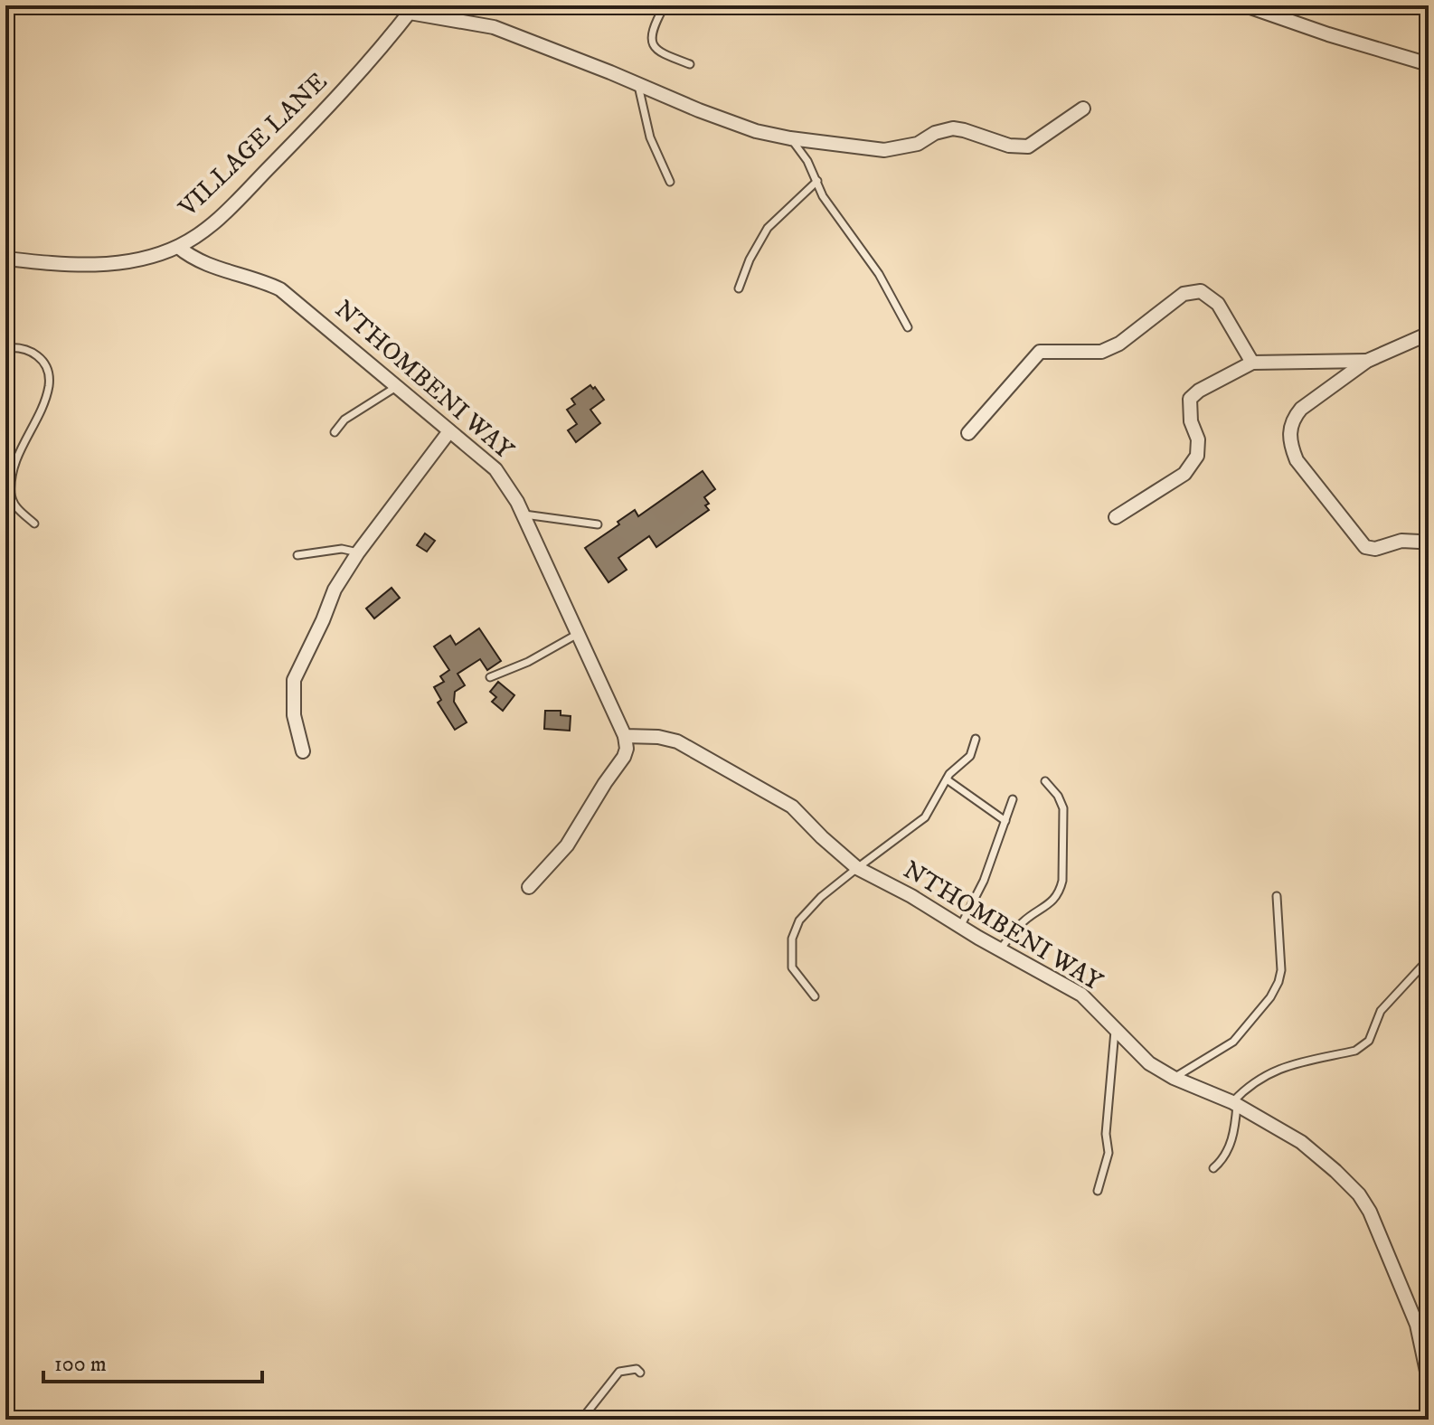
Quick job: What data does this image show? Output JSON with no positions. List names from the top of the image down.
{
  "streets": {
    "street": ["VILLAGE LANE", "NTHOMBENI WAY"]
  },
  "crossings": [
    ["VILLAGE LANE", "NTHOMBENI WAY"]
  ],
  "scale_bar": "100 m"
}
